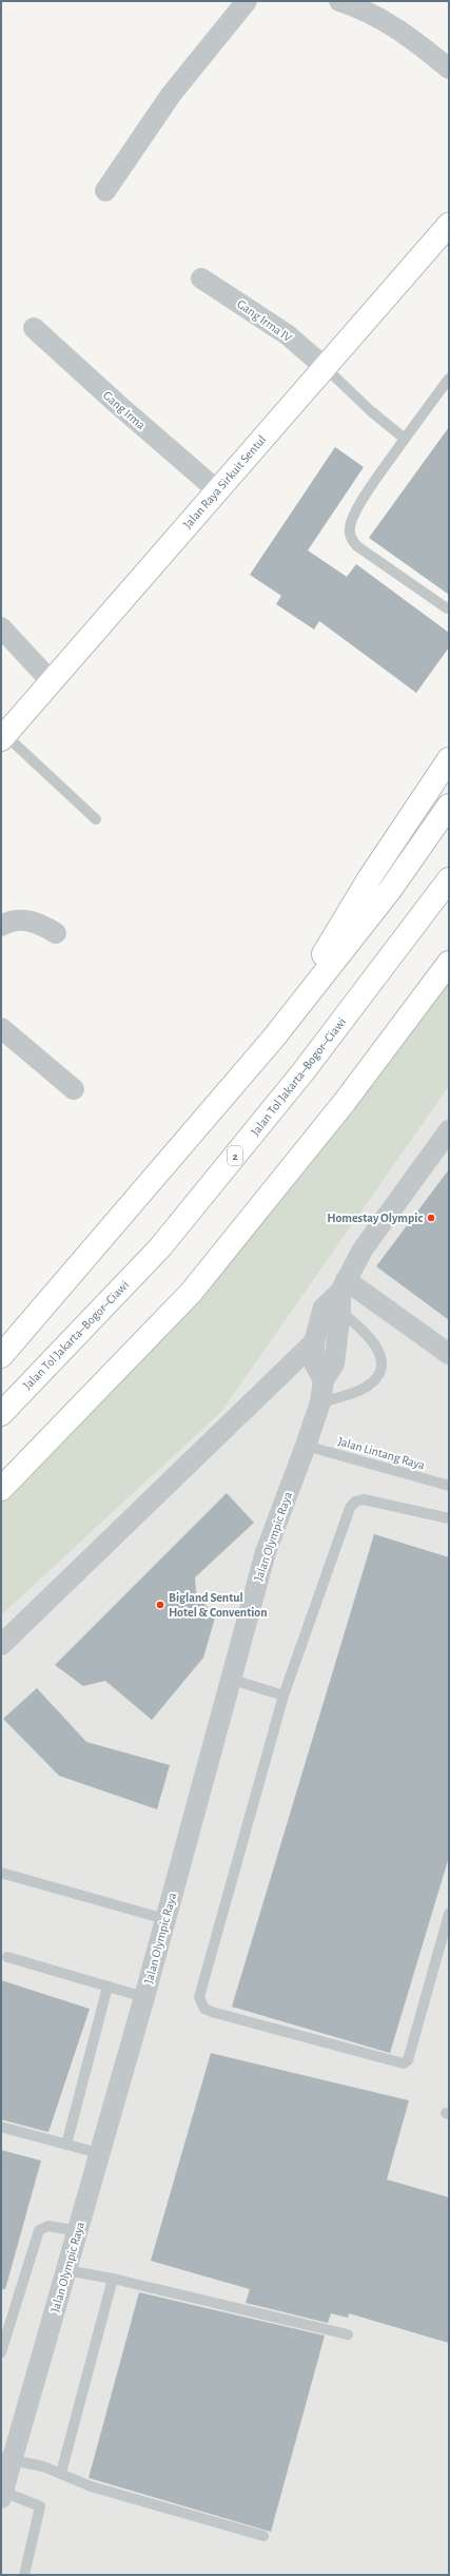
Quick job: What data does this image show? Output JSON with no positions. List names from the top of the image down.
{
  "streets": {
    "main road": ["Jalan Raya Sirkuit Sentul", "Jalan Tol Jakarta–Bogor–Ciawi", "2"],
    "street": ["Gang Irma IV", "Gang Irma", "Jalan Olympic Raya"],
    "lane": ["Jalan Lintang Raya"]
  },
  "crossings": [
    ["Gang Irma IV", "Jalan Raya Sirkuit Sentul"],
    ["Gang Irma", "Jalan Raya Sirkuit Sentul"],
    ["Jalan Lintang Raya", "Jalan Olympic Raya"]
  ],
  "places": ["Homestay Olympic", "Bigland Sentul Hotel & Convention"]
}
